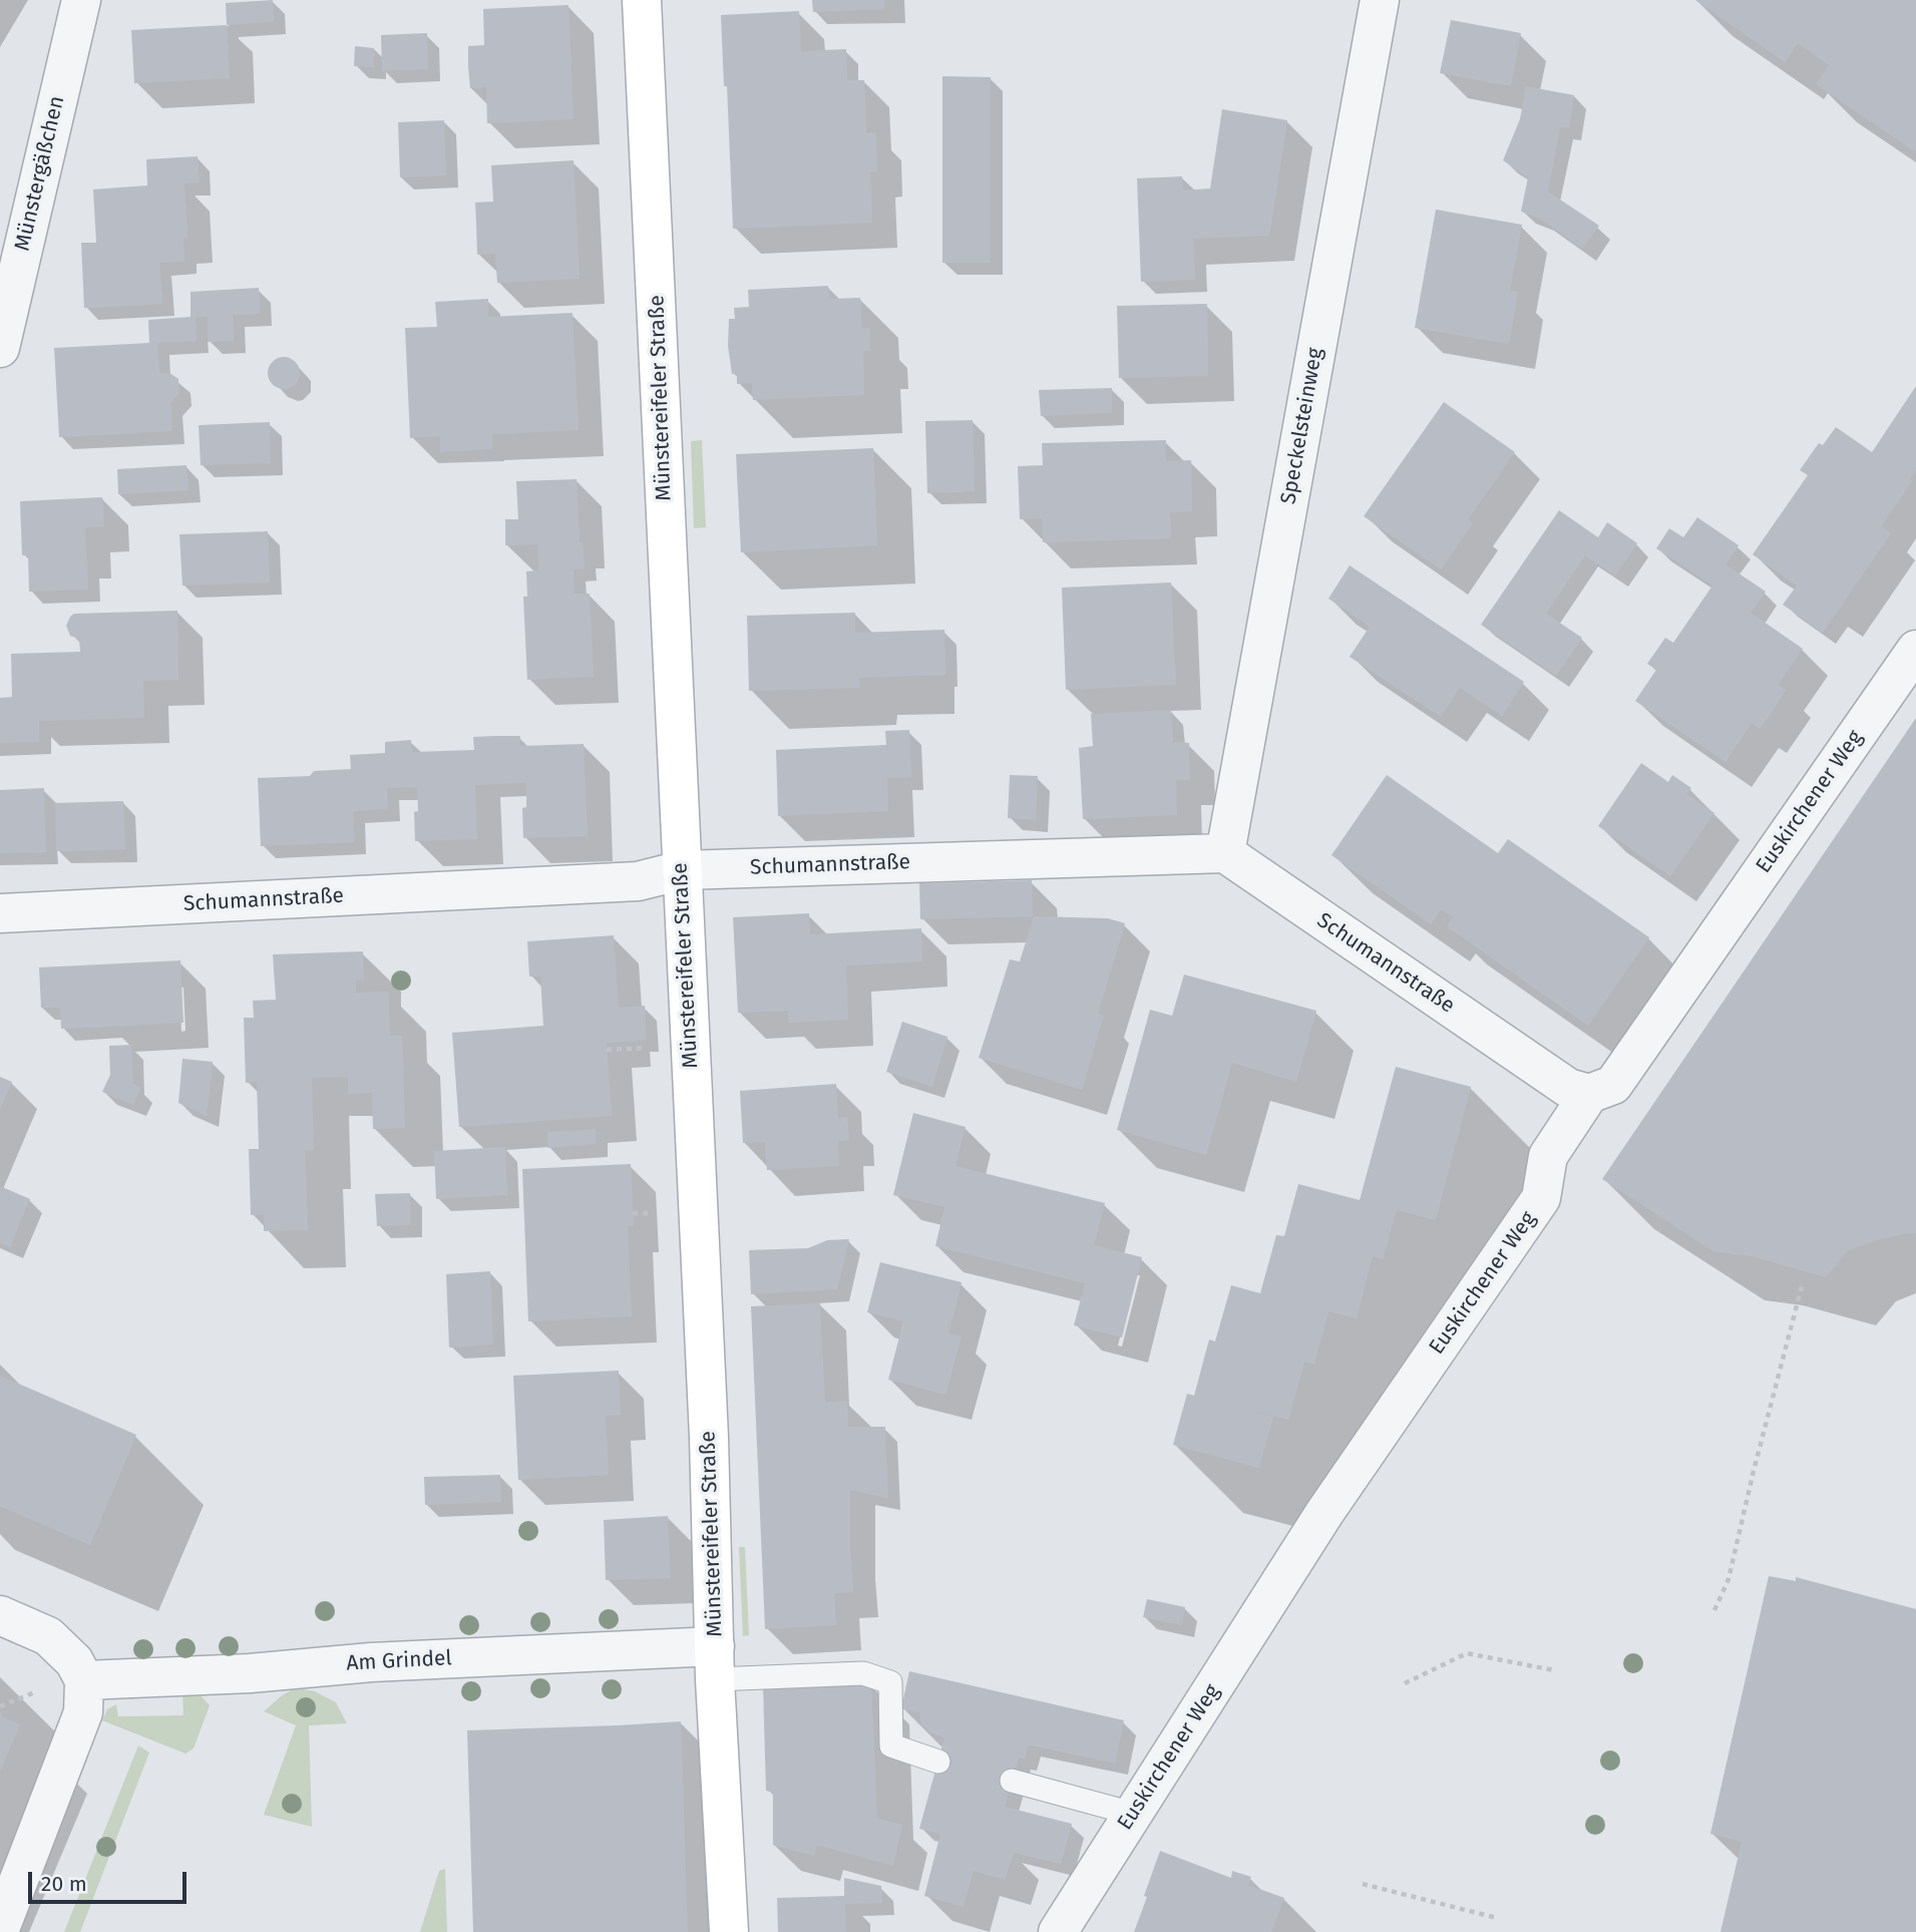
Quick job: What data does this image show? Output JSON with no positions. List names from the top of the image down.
{
  "streets": {
    "main road": ["Münstereifeler Straße"],
    "street": [
      "Münstergäßchen",
      "Speckelsteinweg",
      "Euskirchener Weg",
      "Schumannstraße",
      "Am Grindel"
    ]
  },
  "crossings": [
    ["Münstereifeler Straße", "Schumannstraße"],
    ["Münstereifeler Straße", "Am Grindel"],
    ["Speckelsteinweg", "Schumannstraße"],
    ["Euskirchener Weg", "Schumannstraße"]
  ],
  "scale_bar": "20 m"
}
